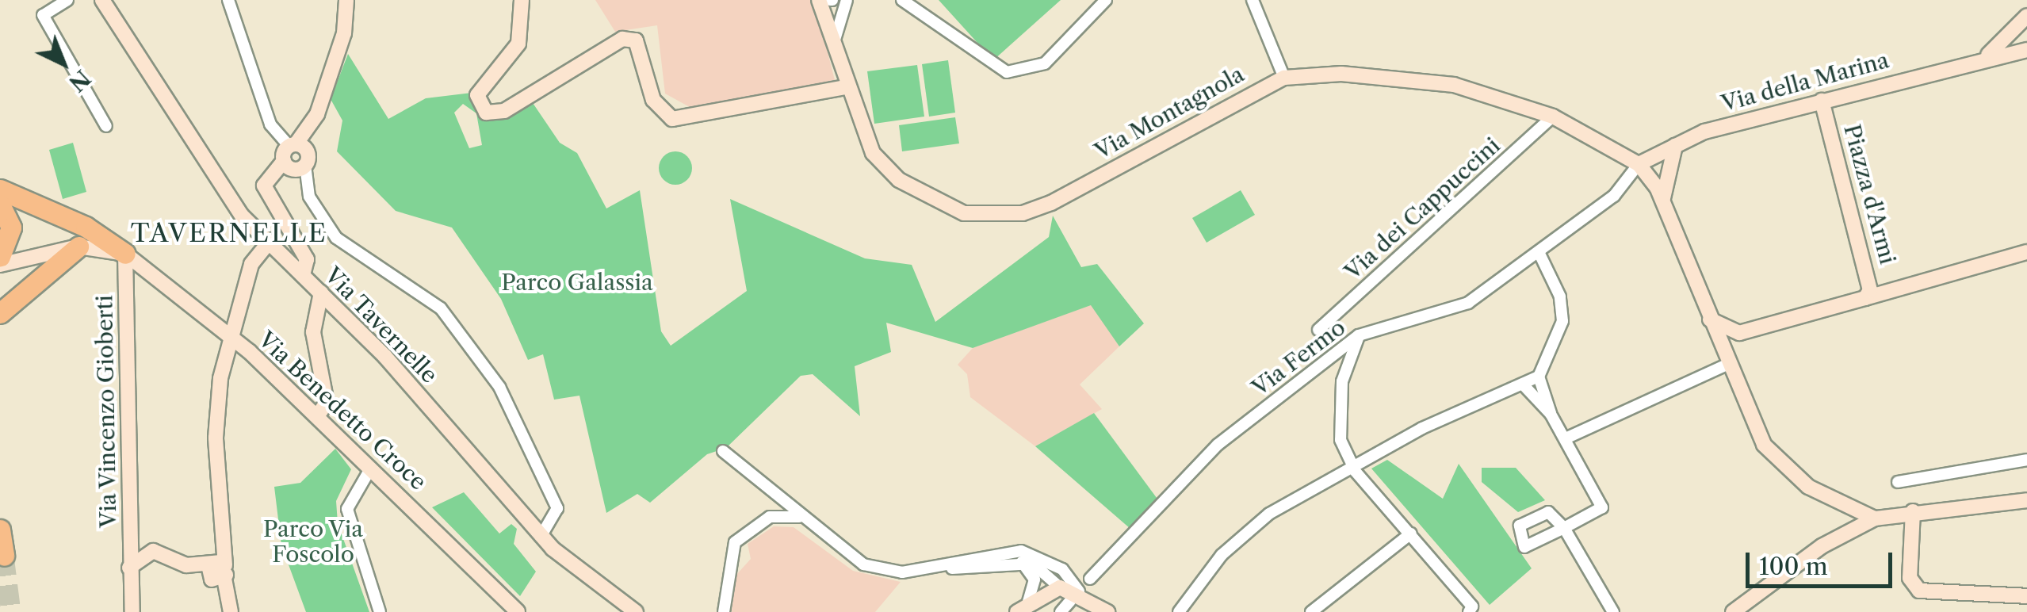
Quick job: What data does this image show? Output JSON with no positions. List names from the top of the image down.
{
  "streets": {
    "street": [
      "Via della Marina",
      "Via Montagnola",
      "Piazza d'Armi",
      "Via dei Cappuccini",
      "Via Tavernelle",
      "Via Fermo",
      "Via Benedetto Croce",
      "Via Vincenzo Gioberti"
    ]
  },
  "crossings": [
    ["Via della Marina", "Piazza d'Armi"],
    ["Via della Marina", "Via Fermo"],
    ["Via Benedetto Croce", "Via Vincenzo Gioberti"]
  ],
  "districts": ["TAVERNELLE"],
  "parks": ["Parco Galassia", "Parco Via Foscolo"],
  "scale_bar": "100 m",
  "north": "bottom right"
}
